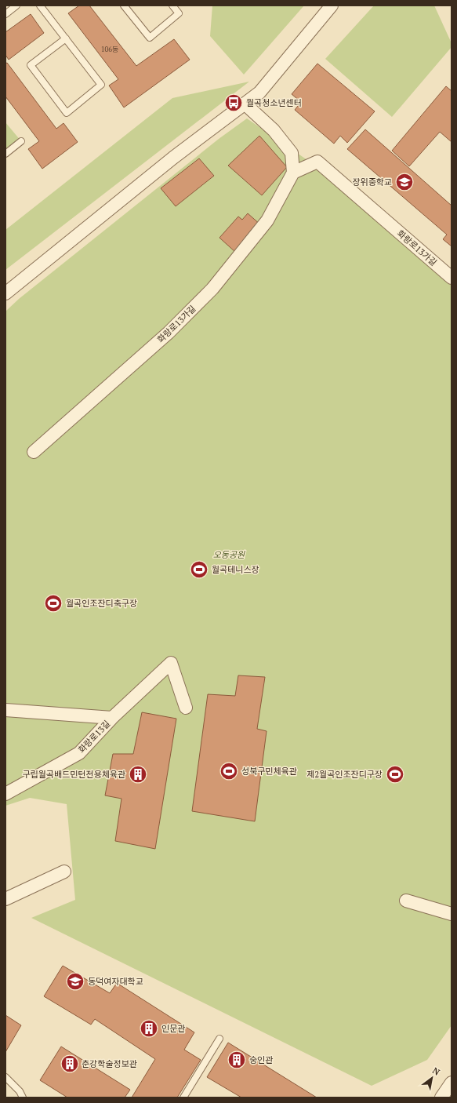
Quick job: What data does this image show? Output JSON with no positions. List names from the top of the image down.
{
  "streets": {
    "street": ["화랑로13가길", "화랑로13길"]
  },
  "parks": ["오동공원"],
  "places": {
    "bus stop": ["월곡청소년센터"],
    "school or university": ["장위중학교", "동덕여자대학교"],
    "sports": [
      "월곡테니스장",
      "월곡인조잔디축구장",
      "성북구민체육관",
      "제2월곡인조잔디구장"
    ],
    "building": [
      "구립월곡배드민턴전용체육관",
      "인문관",
      "숭인관",
      "춘강학술정보관"
    ]
  },
  "house_numbers": ["106동"],
  "north": "top right"
}
